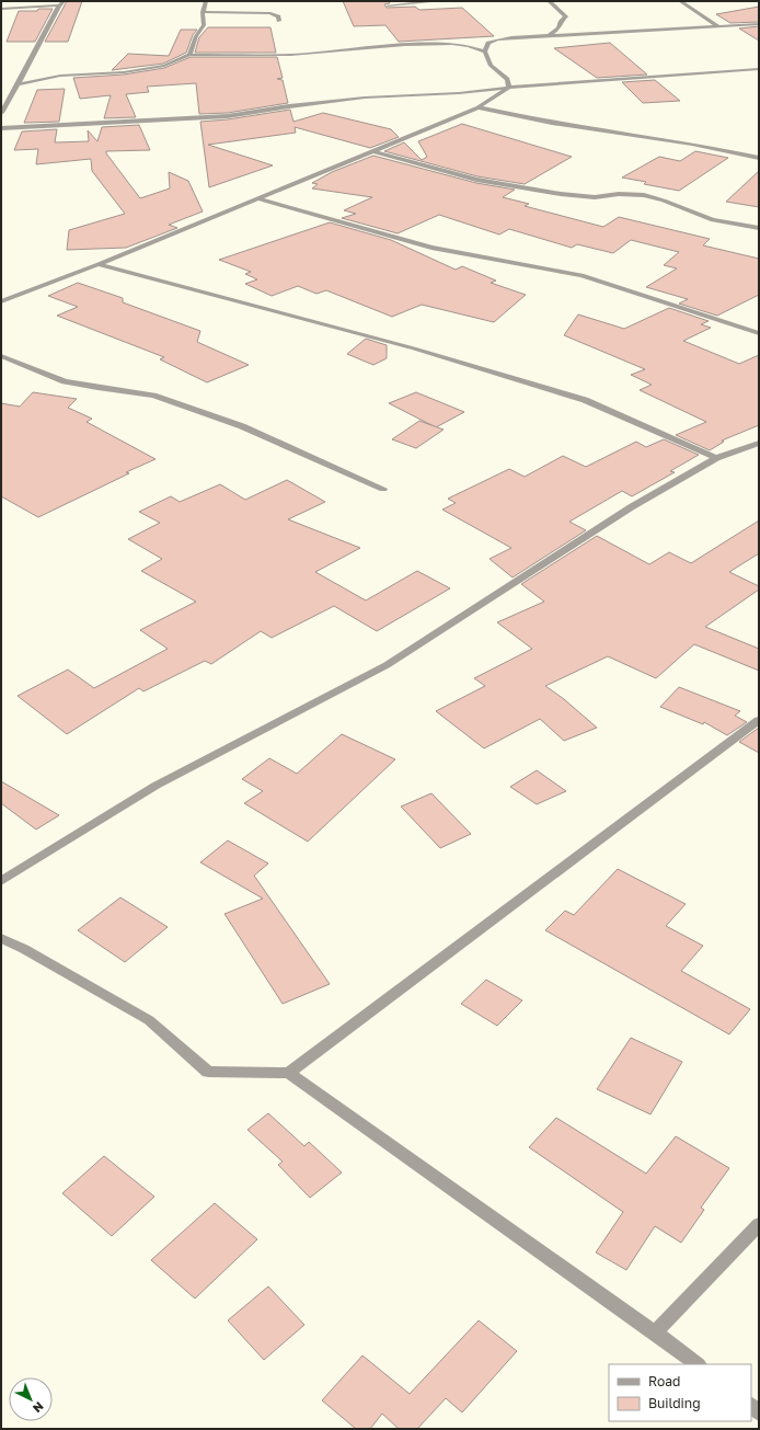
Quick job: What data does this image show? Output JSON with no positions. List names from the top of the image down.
{
  "legend": ["Road", "Building"],
  "north": "bottom right"
}
